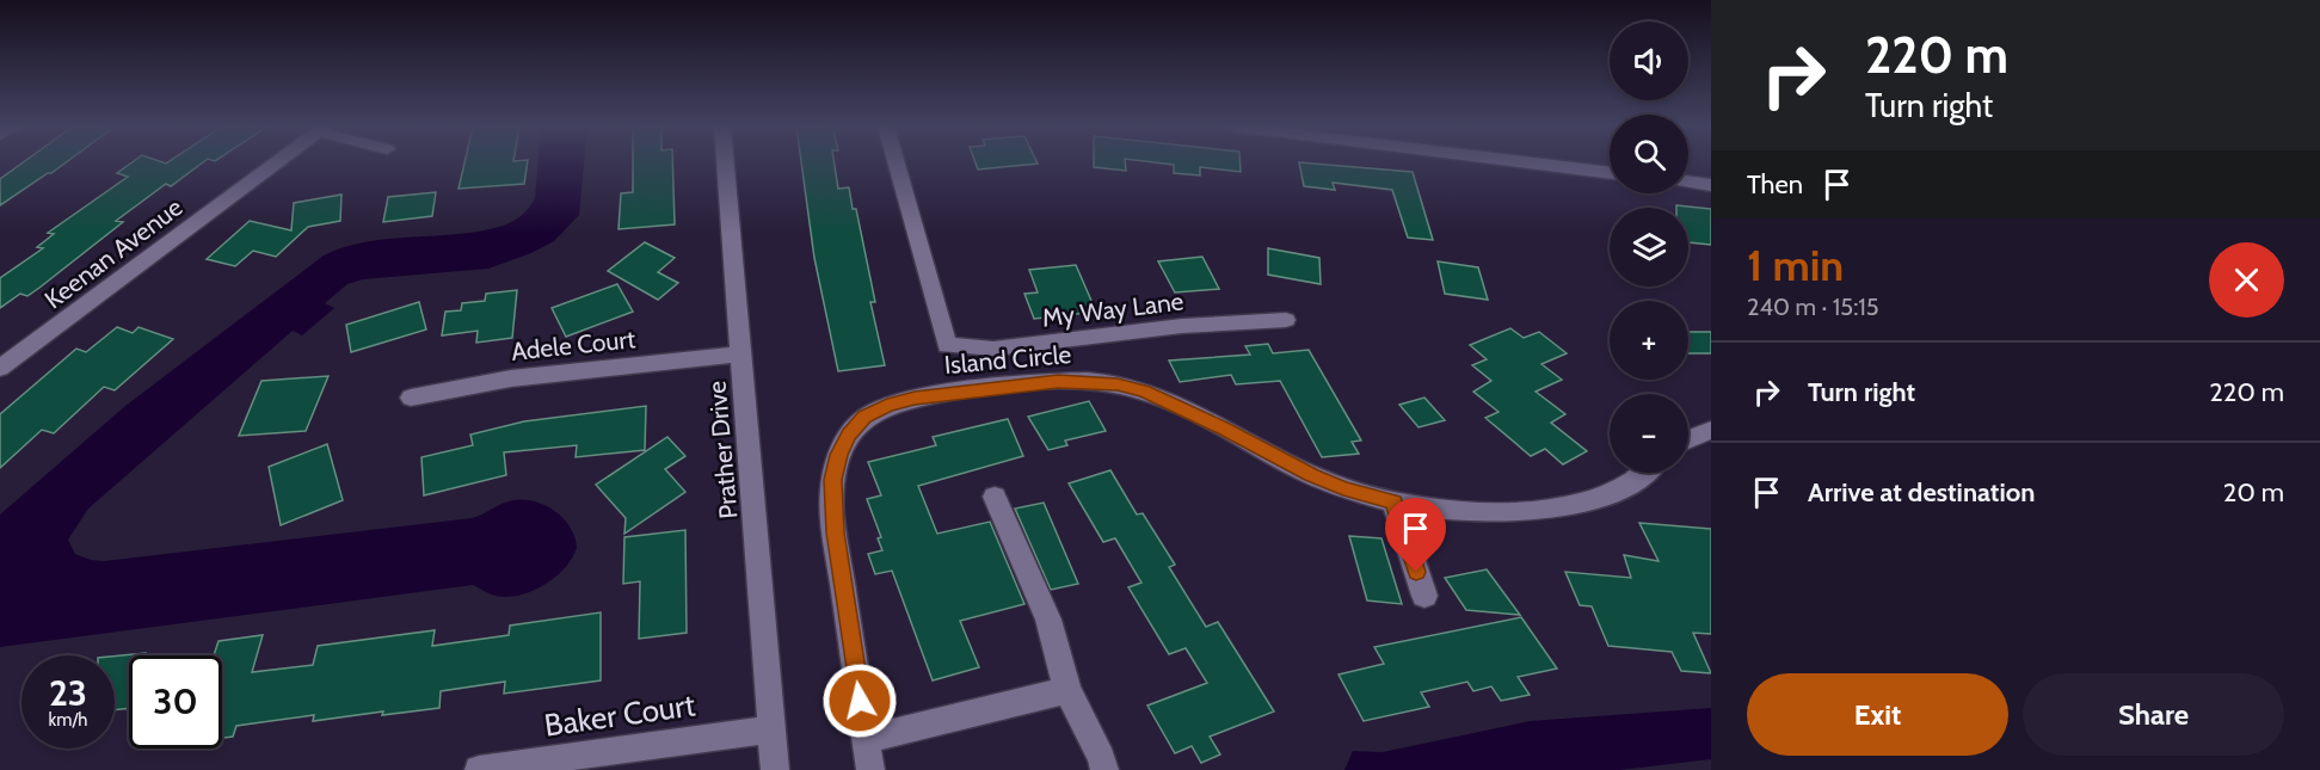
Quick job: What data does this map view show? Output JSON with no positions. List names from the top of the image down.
{
  "streets": {
    "street": [
      "Keenan Avenue",
      "My Way Lane",
      "Adele Court",
      "Island Circle",
      "Prather Drive",
      "Baker Court"
    ]
  },
  "crossings": [
    ["Adele Court", "Prather Drive"],
    ["Prather Drive", "Baker Court"]
  ],
  "page": {
    "turn": ["220 m", "Turn right"],
    "map_buttons": ["+", "−"],
    "then": "Then",
    "heading": ["1 min", "240 m · 15:15"],
    "list": [
      {
        "name": "Turn right",
        "value": "220 m"
      },
      {
        "name": "Arrive at destination",
        "value": "20 m"
      }
    ],
    "speed": "23 km/h",
    "limit": "30",
    "buttons": ["Exit", "Share"]
  }
}
